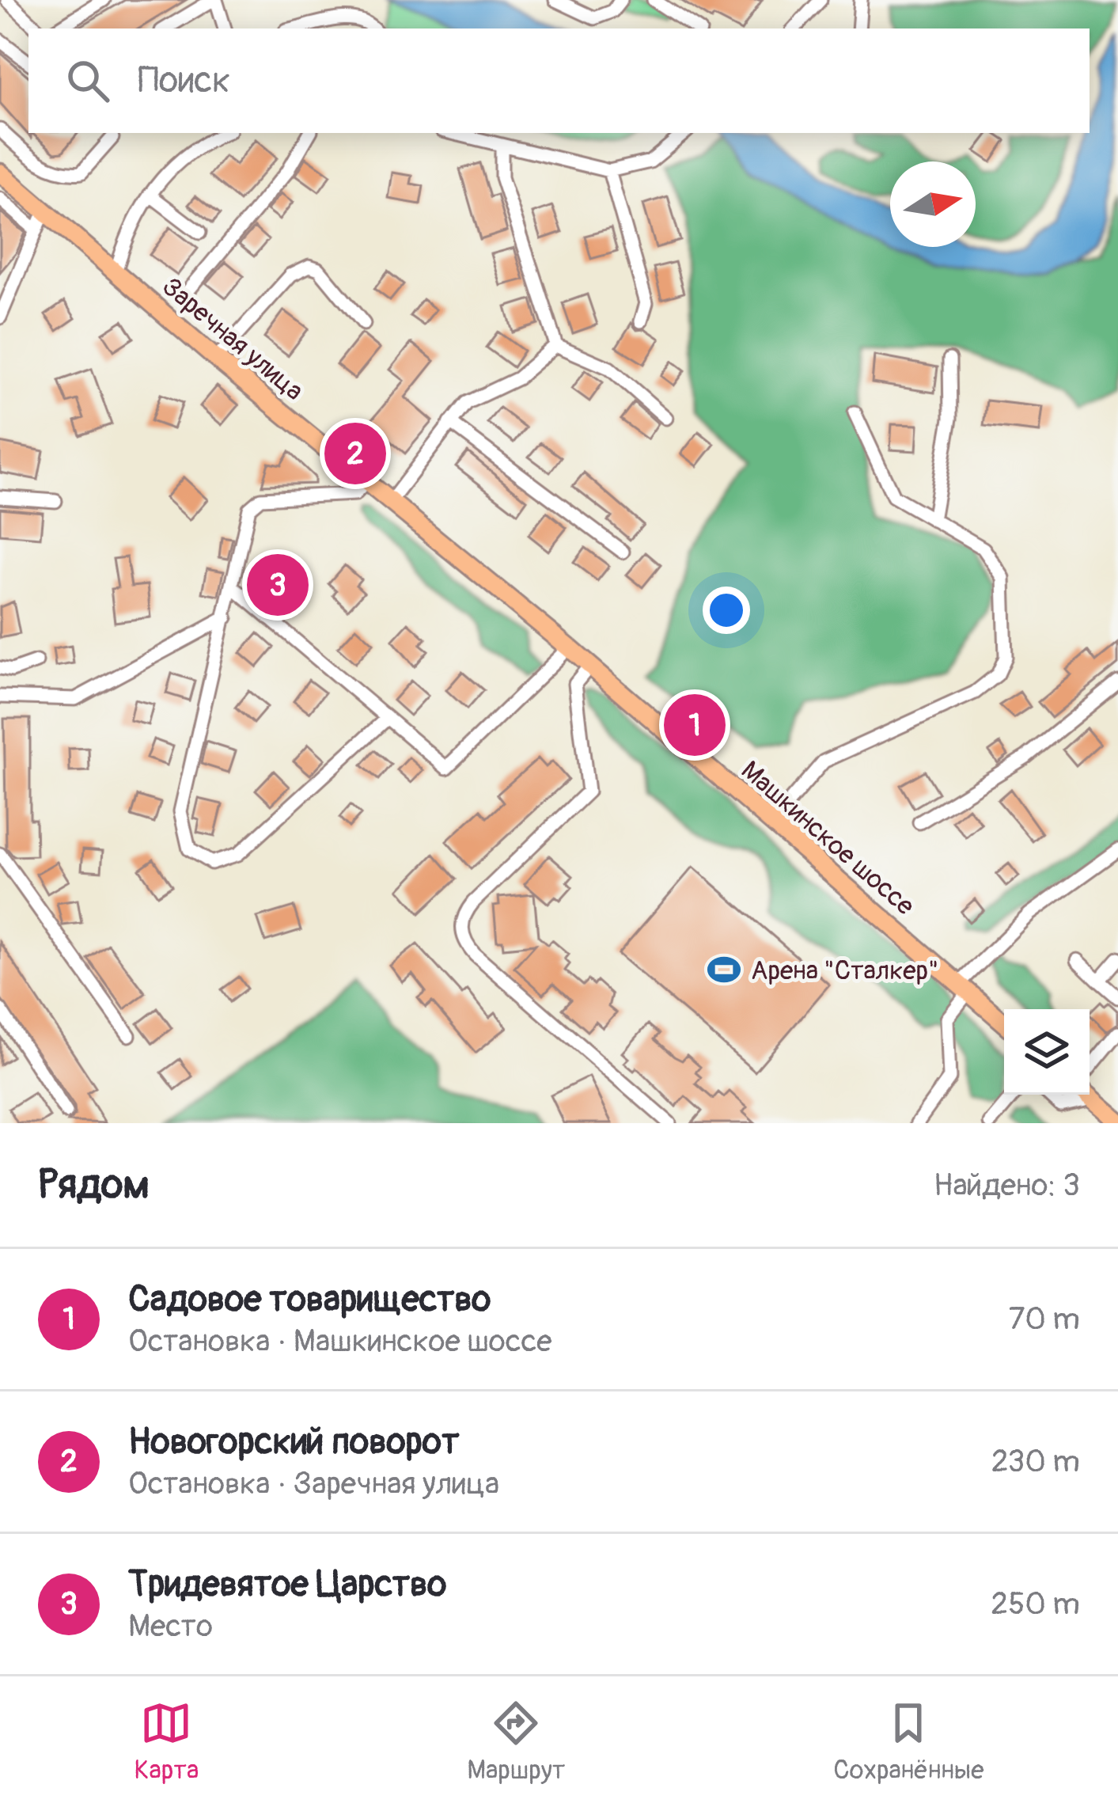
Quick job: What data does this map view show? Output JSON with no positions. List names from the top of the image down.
{
  "streets": {
    "main road": ["Заречная улица", "Машкинское шоссе"]
  },
  "crossings": [
    ["Заречная улица", "Машкинское шоссе"]
  ],
  "places": {
    "sports": ["Арена \"Сталкер\""]
  },
  "north": "right",
  "page": {
    "search": "Поиск",
    "pins": ["2", "3", "1"],
    "heading": ["Рядом", "Найдено: 3"],
    "list": [
      {
        "mark": "1",
        "name": "Садовое товарищество",
        "note": "Остановка · Машкинское шоссе",
        "value": "70 m"
      },
      {
        "mark": "2",
        "name": "Новогорский поворот",
        "note": "Остановка · Заречная улица",
        "value": "230 m"
      },
      {
        "mark": "3",
        "name": "Тридевятое Царство",
        "note": "Место",
        "value": "250 m"
      }
    ],
    "nav": ["Карта", "Маршрут", "Сохранённые"]
  }
}
